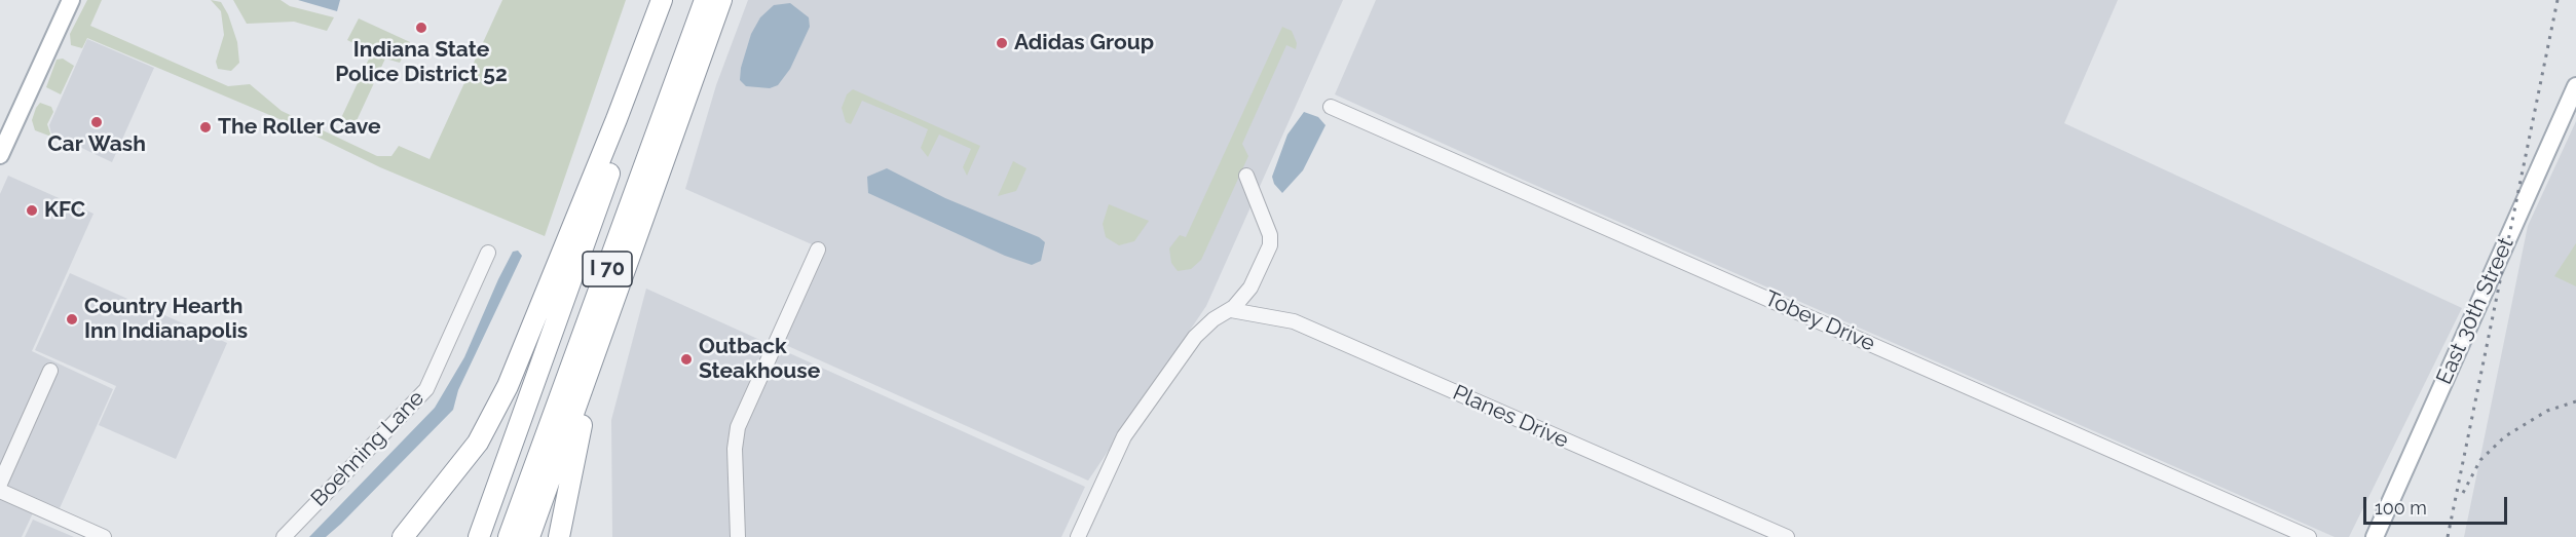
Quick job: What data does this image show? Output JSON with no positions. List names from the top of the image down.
{
  "streets": {
    "highway": ["I 70"],
    "main road": ["East 30th Street"],
    "street": ["Tobey Drive", "Planes Drive", "Boehning Lane"]
  },
  "places": [
    "Indiana State Police District 52",
    "Adidas Group",
    "Car Wash",
    "The Roller Cave",
    "KFC",
    "Country Hearth Inn Indianapolis",
    "Outback Steakhouse"
  ],
  "scale_bar": "100 m"
}
